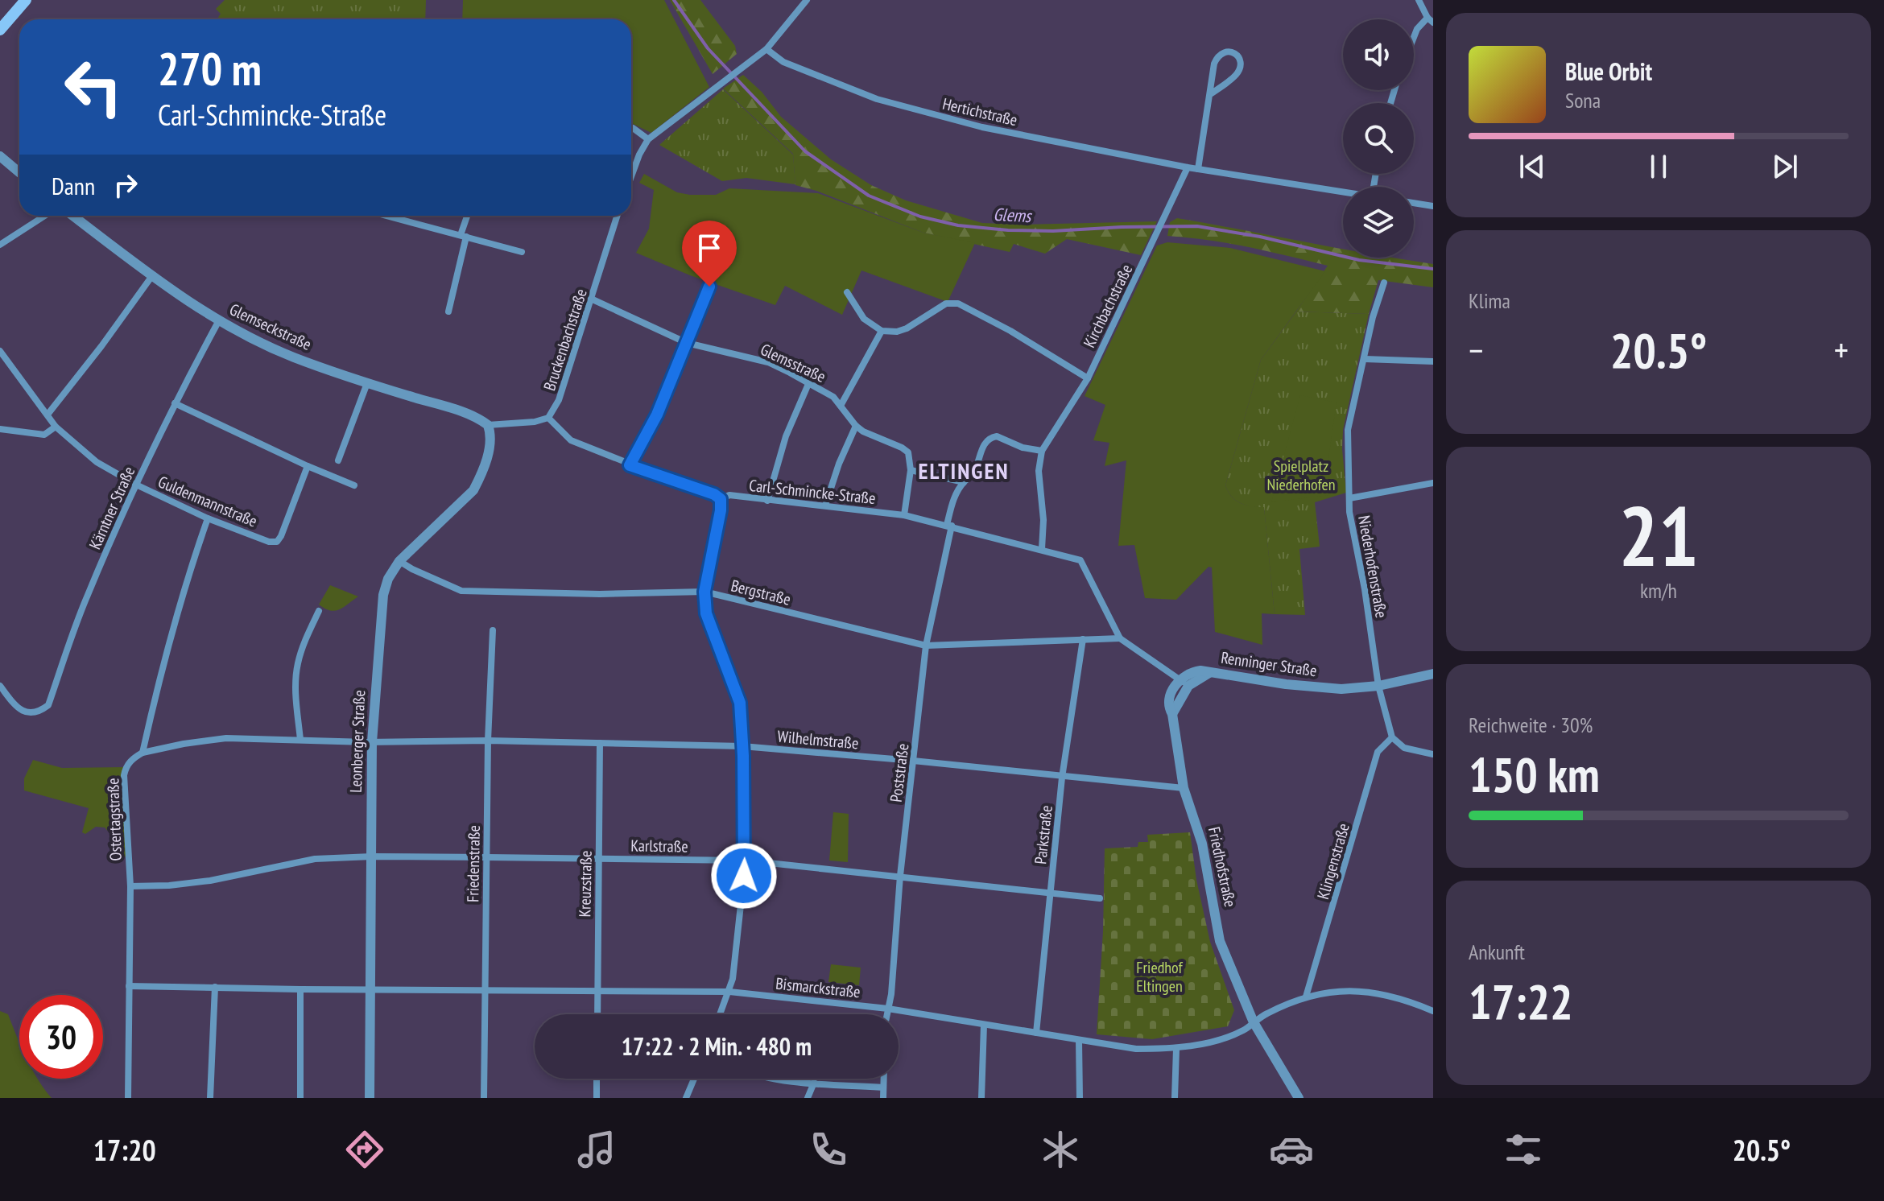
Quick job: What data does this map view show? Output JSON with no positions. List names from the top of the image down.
{
  "streets": {
    "street": [
      "Hertichstraße",
      "Kirchbachstraße",
      "Glemseckstraße",
      "Bruckenbachstraße",
      "Glemsstraße",
      "Carl-Schmincke-Straße",
      "Guldenmannstraße",
      "Kärntner Straße",
      "Niederhofenstraße",
      "Bergstraße",
      "Renninger Straße",
      "Wilhelmstraße",
      "Leonberger Straße",
      "Poststraße",
      "Ostertagstraße",
      "Parkstraße",
      "Karlstraße",
      "Klingenstraße",
      "Friedenstraße",
      "Friedhofstraße",
      "Kreuzstraße",
      "Bismarckstraße"
    ]
  },
  "crossings": [
    ["Hertichstraße", "Kirchbachstraße"],
    ["Kirchbachstraße", "Carl-Schmincke-Straße"],
    ["Kirchbachstraße", "Poststraße"],
    ["Glemseckstraße", "Kärntner Straße"],
    ["Glemseckstraße", "Leonberger Straße"],
    ["Bruckenbachstraße", "Glemsstraße"],
    ["Bruckenbachstraße", "Carl-Schmincke-Straße"],
    ["Carl-Schmincke-Straße", "Bergstraße"],
    ["Carl-Schmincke-Straße", "Poststraße"],
    ["Guldenmannstraße", "Kärntner Straße"],
    ["Guldenmannstraße", "Ostertagstraße"],
    ["Niederhofenstraße", "Renninger Straße"],
    ["Niederhofenstraße", "Klingenstraße"],
    ["Bergstraße", "Leonberger Straße"],
    ["Bergstraße", "Poststraße"],
    ["Bergstraße", "Parkstraße"],
    ["Renninger Straße", "Friedhofstraße"],
    ["Wilhelmstraße", "Leonberger Straße"],
    ["Wilhelmstraße", "Poststraße"],
    ["Wilhelmstraße", "Ostertagstraße"],
    ["Wilhelmstraße", "Parkstraße"],
    ["Wilhelmstraße", "Friedenstraße"],
    ["Wilhelmstraße", "Friedhofstraße"],
    ["Wilhelmstraße", "Kreuzstraße"],
    ["Leonberger Straße", "Karlstraße"],
    ["Leonberger Straße", "Bismarckstraße"],
    ["Poststraße", "Karlstraße"],
    ["Poststraße", "Bismarckstraße"],
    ["Ostertagstraße", "Karlstraße"],
    ["Ostertagstraße", "Bismarckstraße"],
    ["Parkstraße", "Karlstraße"],
    ["Parkstraße", "Bismarckstraße"],
    ["Karlstraße", "Friedenstraße"],
    ["Karlstraße", "Kreuzstraße"],
    ["Klingenstraße", "Bismarckstraße"],
    ["Friedenstraße", "Bismarckstraße"],
    ["Friedhofstraße", "Bismarckstraße"],
    ["Kreuzstraße", "Bismarckstraße"]
  ],
  "districts": ["ELTINGEN"],
  "water": ["Glems"],
  "parks": ["Spielplatz Niederhofen", "Friedhof Eltingen"],
  "page": {
    "turn": ["270 m", "Carl-Schmincke-Straße"],
    "song": ["Blue Orbit", "Sona"],
    "then": "Dann",
    "tile": [
      "Klima",
      ["21", "km/h"],
      ["Reichweite · 30%", "150 km"],
      ["Ankunft", "17:22"]
    ],
    "heat": ["−", "20.5°", "+"],
    "limit": "30",
    "trip": "17:22 · 2 Min. · 480 m",
    "tabs": ["17:20", "20.5°"]
  }
}
